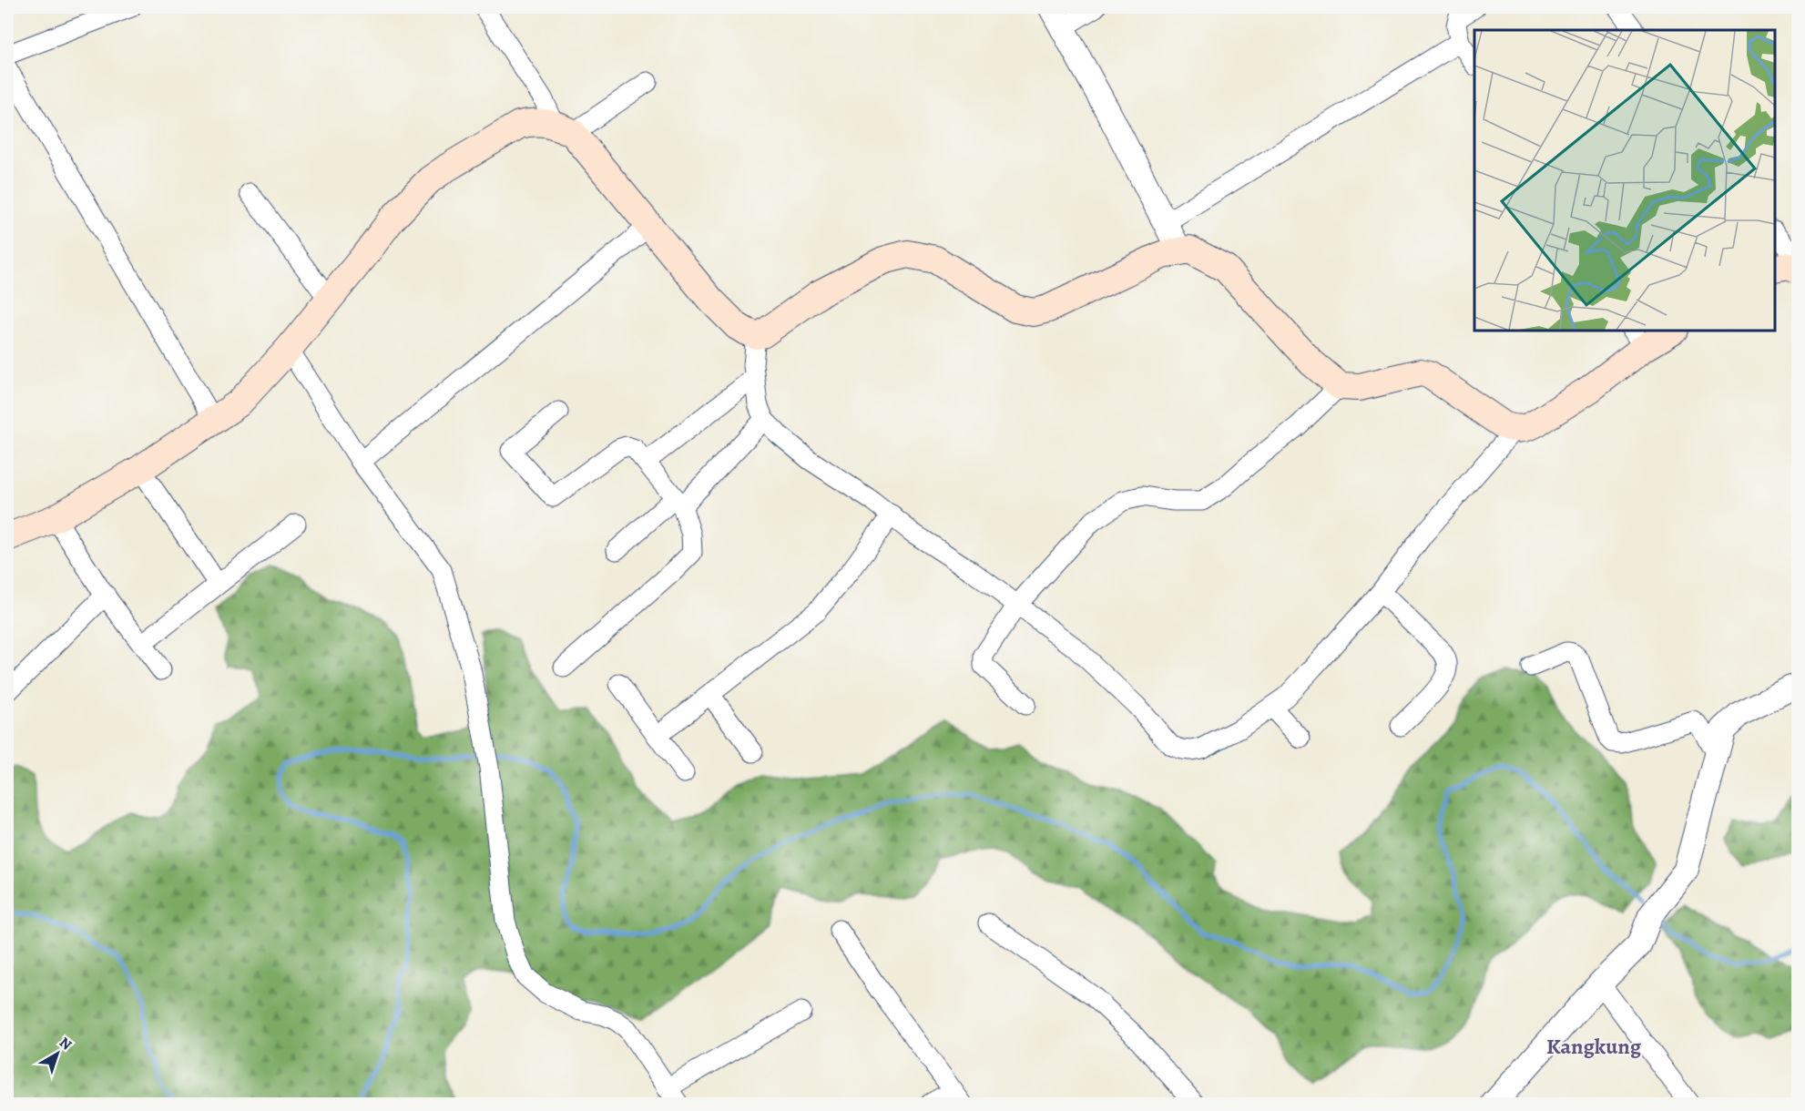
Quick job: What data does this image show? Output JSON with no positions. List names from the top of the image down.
{
  "districts": ["Kangkung"],
  "north": "top right"
}
